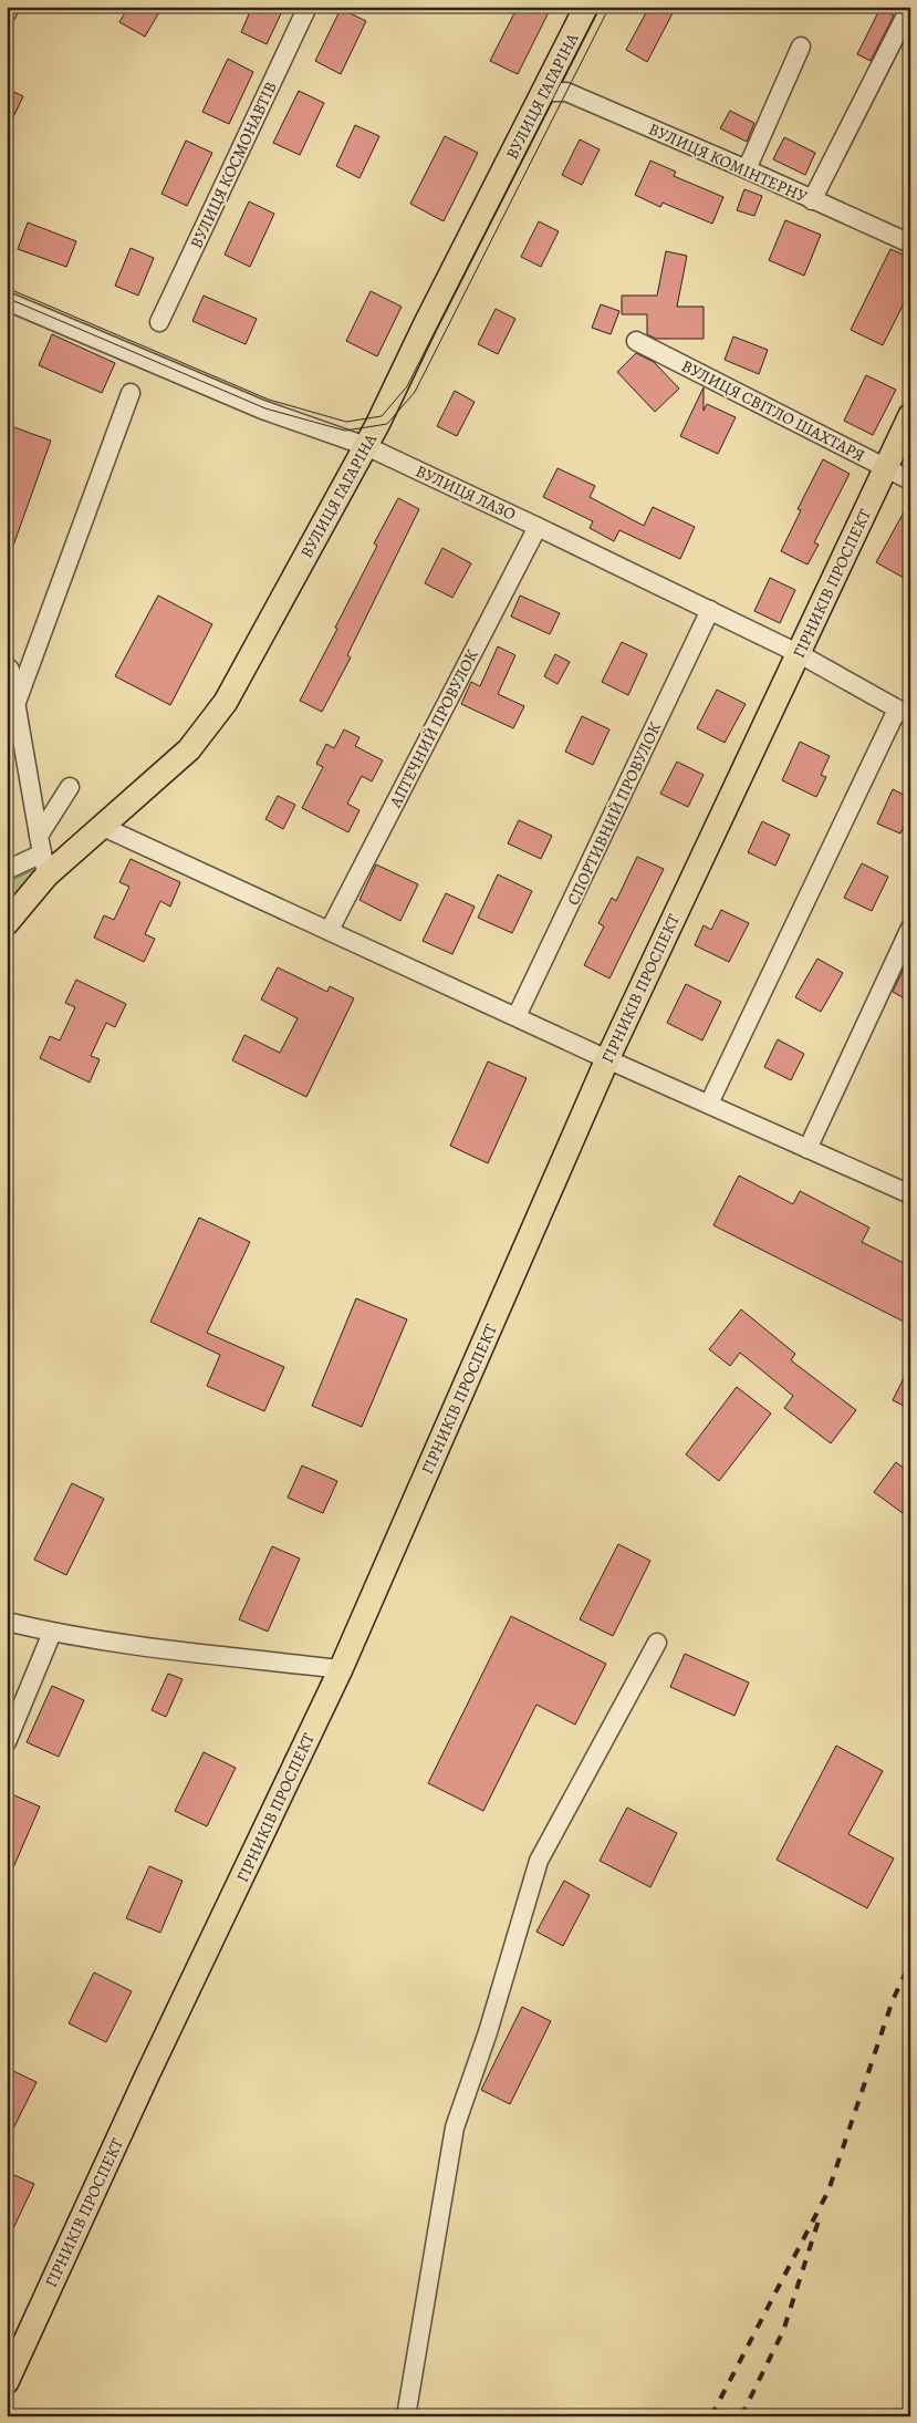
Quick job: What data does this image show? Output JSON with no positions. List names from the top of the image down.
{
  "streets": {
    "main road": ["ВУЛИЦЯ ГАГАРІНА", "ГІРНИКІВ ПРОСПЕКТ"],
    "street": [
      "ВУЛИЦЯ КОМІНТЕРНУ",
      "ВУЛИЦЯ КОСМОНАВТІВ",
      "ВУЛИЦЯ СВІТЛО ШАХТАРЯ",
      "ВУЛИЦЯ ЛАЗО",
      "АПТЕЧНИЙ ПРОВУЛОК",
      "СПОРТИВНИЙ ПРОВУЛОК"
    ]
  },
  "crossings": [
    ["ВУЛИЦЯ ГАГАРІНА", "ВУЛИЦЯ КОМІНТЕРНУ"],
    ["ВУЛИЦЯ ГАГАРІНА", "ВУЛИЦЯ ЛАЗО"],
    ["ВУЛИЦЯ СВІТЛО ШАХТАРЯ", "ГІРНИКІВ ПРОСПЕКТ"],
    ["ВУЛИЦЯ ЛАЗО", "ГІРНИКІВ ПРОСПЕКТ"],
    ["ВУЛИЦЯ ЛАЗО", "АПТЕЧНИЙ ПРОВУЛОК"],
    ["ВУЛИЦЯ ЛАЗО", "СПОРТИВНИЙ ПРОВУЛОК"]
  ]
}
